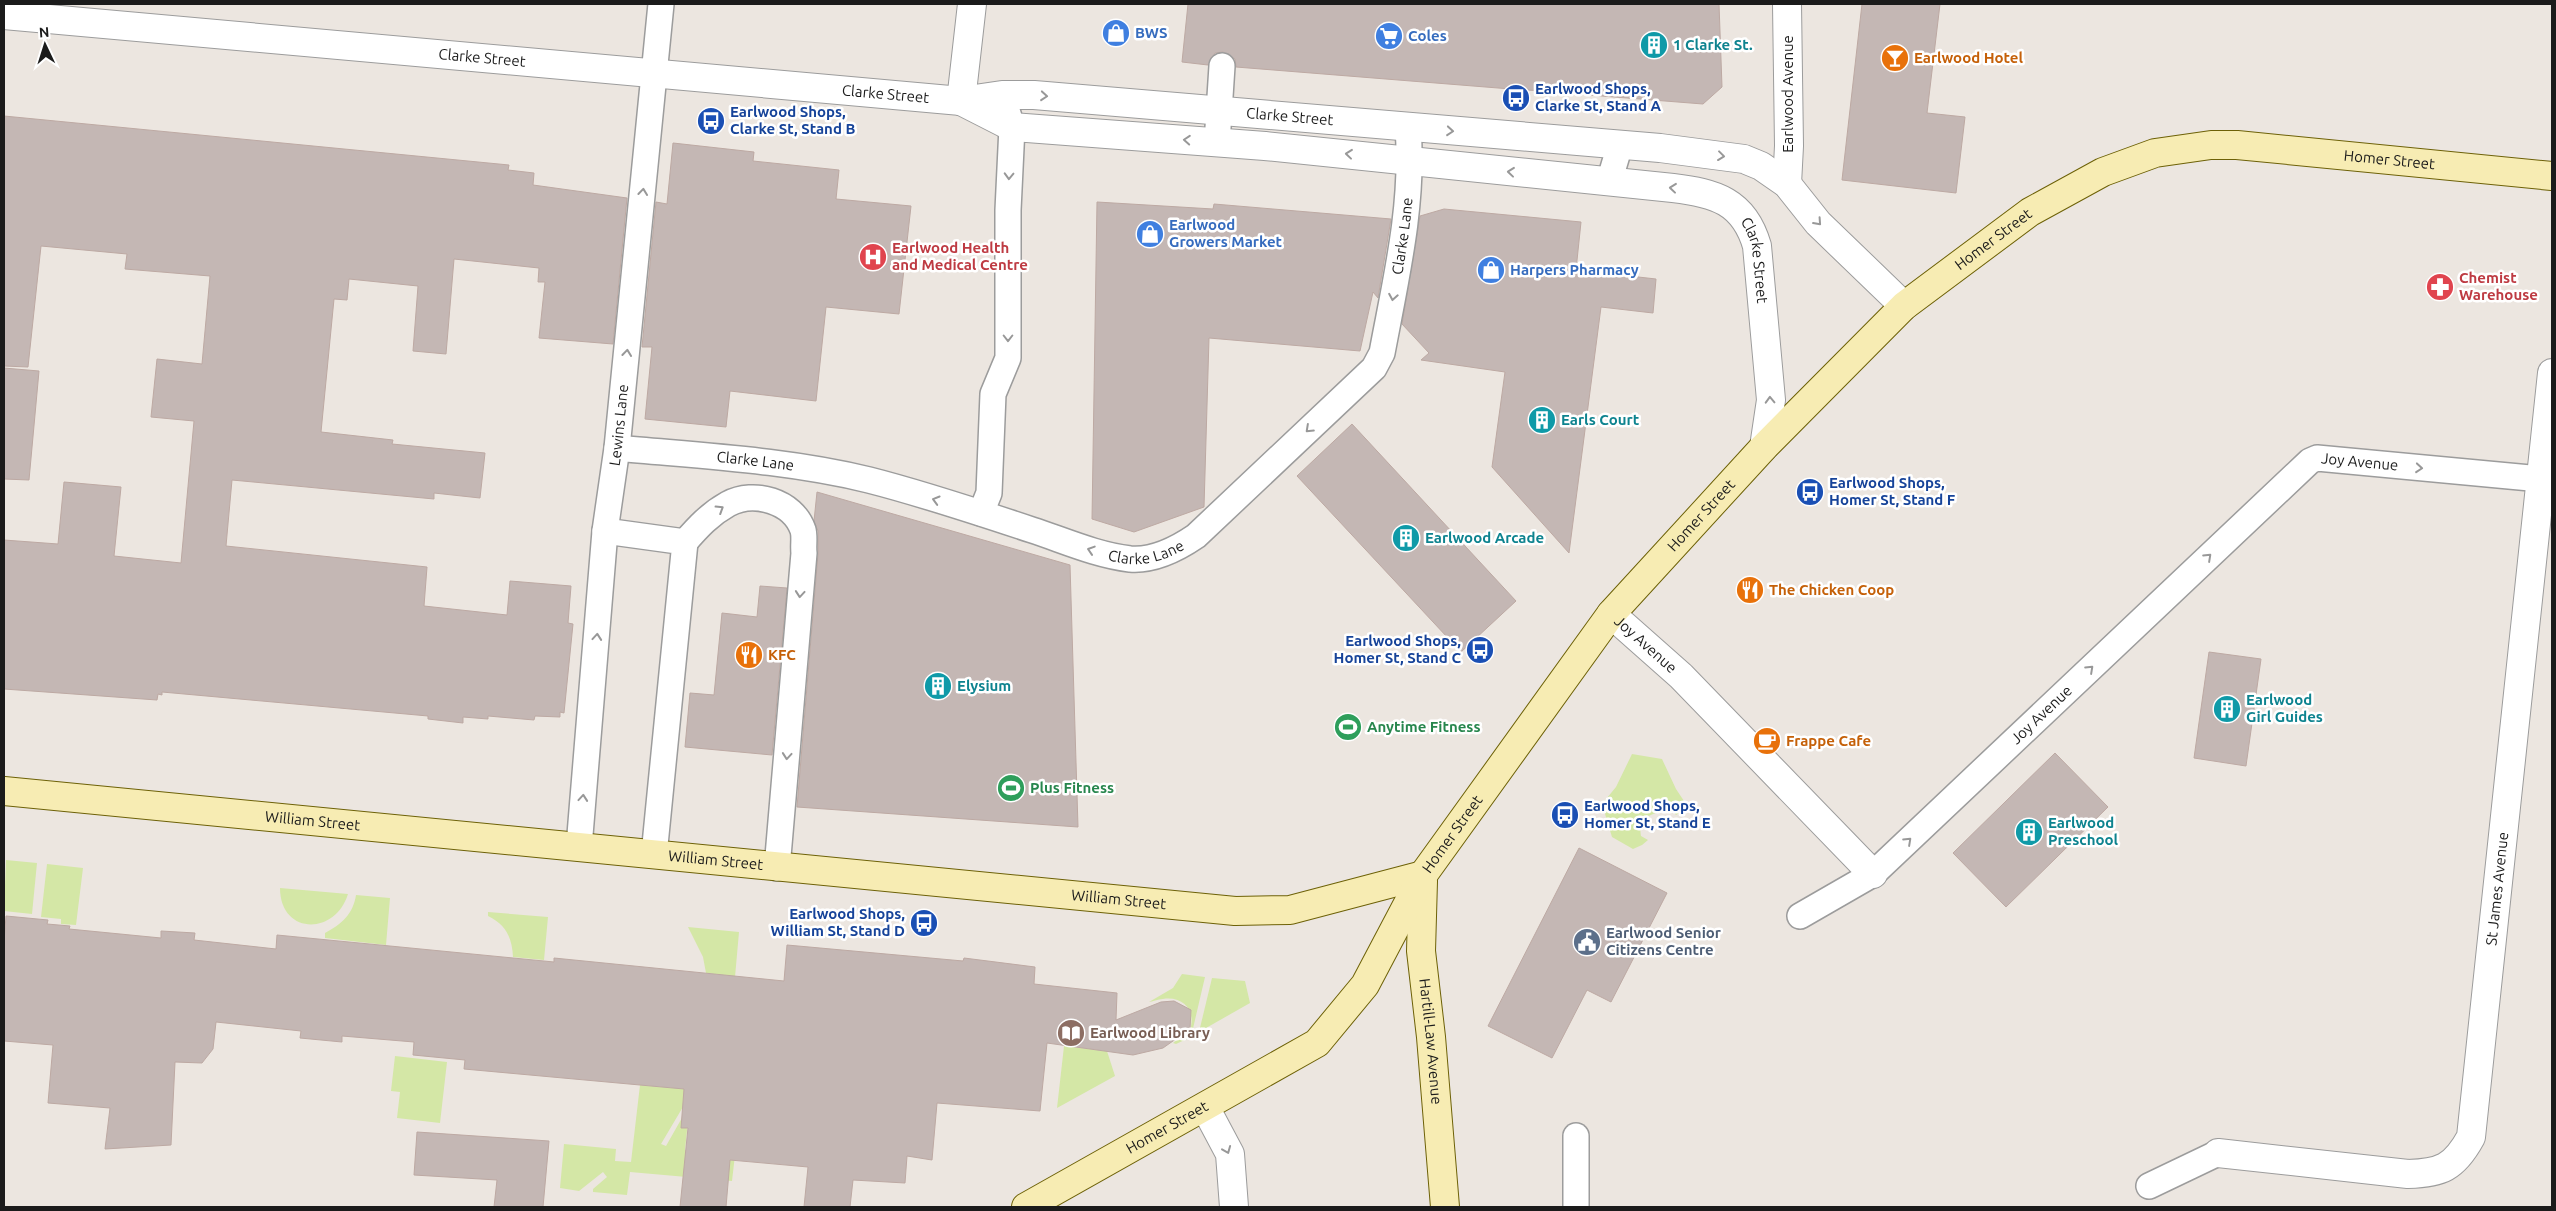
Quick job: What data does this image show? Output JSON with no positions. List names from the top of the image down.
{
  "streets": {
    "main road": ["Homer Street", "William Street", "Hartill-Law Avenue"],
    "street": [
      "Clarke Street",
      "Earlwood Avenue",
      "Joy Avenue",
      "St James Avenue"
    ],
    "lane": ["Clarke Lane", "Lewins Lane"]
  },
  "crossings": [
    ["Clarke Street", "Earlwood Avenue"],
    ["Clarke Street", "Homer Street"],
    ["Clarke Street", "Clarke Lane"],
    ["Clarke Street", "Lewins Lane"],
    ["Homer Street", "Joy Avenue"],
    ["Homer Street", "William Street"],
    ["Homer Street", "Hartill-Law Avenue"],
    ["Clarke Lane", "Lewins Lane"],
    ["Lewins Lane", "William Street"],
    ["Joy Avenue", "St James Avenue"],
    ["William Street", "Hartill-Law Avenue"]
  ],
  "one_way": ["Joy Avenue"],
  "places": {
    "shop": ["BWS", "Earlwood Growers Market", "Harpers Pharmacy"],
    "supermarket": ["Coles"],
    "building": [
      "1 Clarke St.",
      "Earls Court",
      "Earlwood Arcade",
      "Elysium",
      "Earlwood Girl Guides",
      "Earlwood Preschool"
    ],
    "bar": ["Earlwood Hotel"],
    "bus stop": [
      "Earlwood Shops, Clarke St, Stand A",
      "Earlwood Shops, Clarke St, Stand B",
      "Earlwood Shops, Homer St, Stand F",
      "Earlwood Shops, Homer St, Stand C",
      "Earlwood Shops, Homer St, Stand E",
      "Earlwood Shops, William St, Stand D"
    ],
    "hospital": ["Earlwood Health and Medical Centre"],
    "pharmacy": ["Chemist Warehouse"],
    "restaurant": ["The Chicken Coop", "KFC"],
    "sports": ["Anytime Fitness", "Plus Fitness"],
    "cafe": ["Frappe Cafe"],
    "public building": ["Earlwood Senior Citizens Centre"],
    "library": ["Earlwood Library"]
  },
  "north": "top"
}
